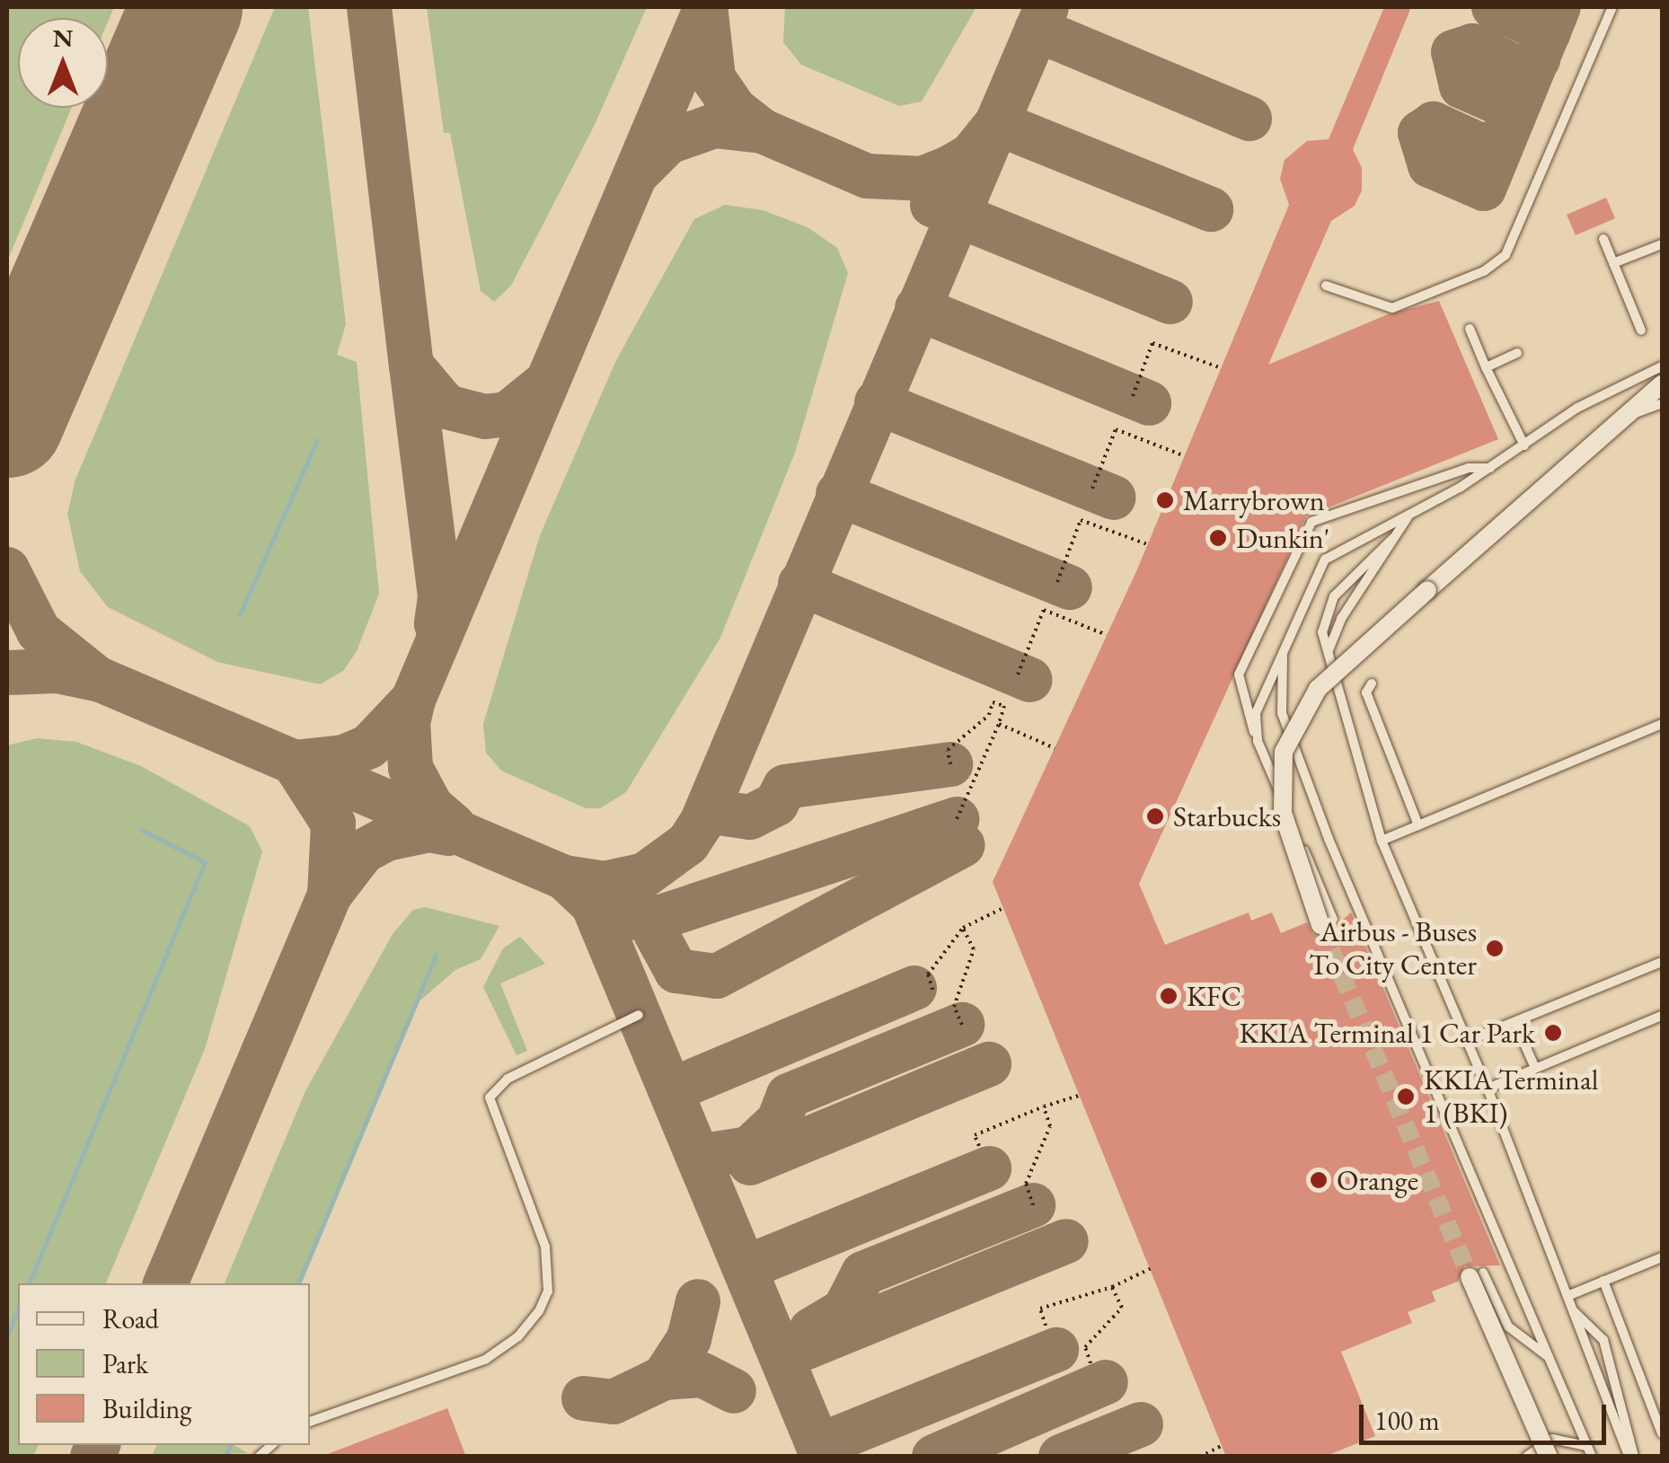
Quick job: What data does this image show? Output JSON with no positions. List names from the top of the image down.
{
  "places": [
    "Marrybrown",
    "Dunkin'",
    "Starbucks",
    "Airbus - Buses To City Center",
    "KFC",
    "KKIA Terminal 1 Car Park",
    "KKIA Terminal 1 (BKI)",
    "Orange"
  ],
  "legend": ["Road", "Park", "Building"],
  "scale_bar": "100 m",
  "north": "top"
}
